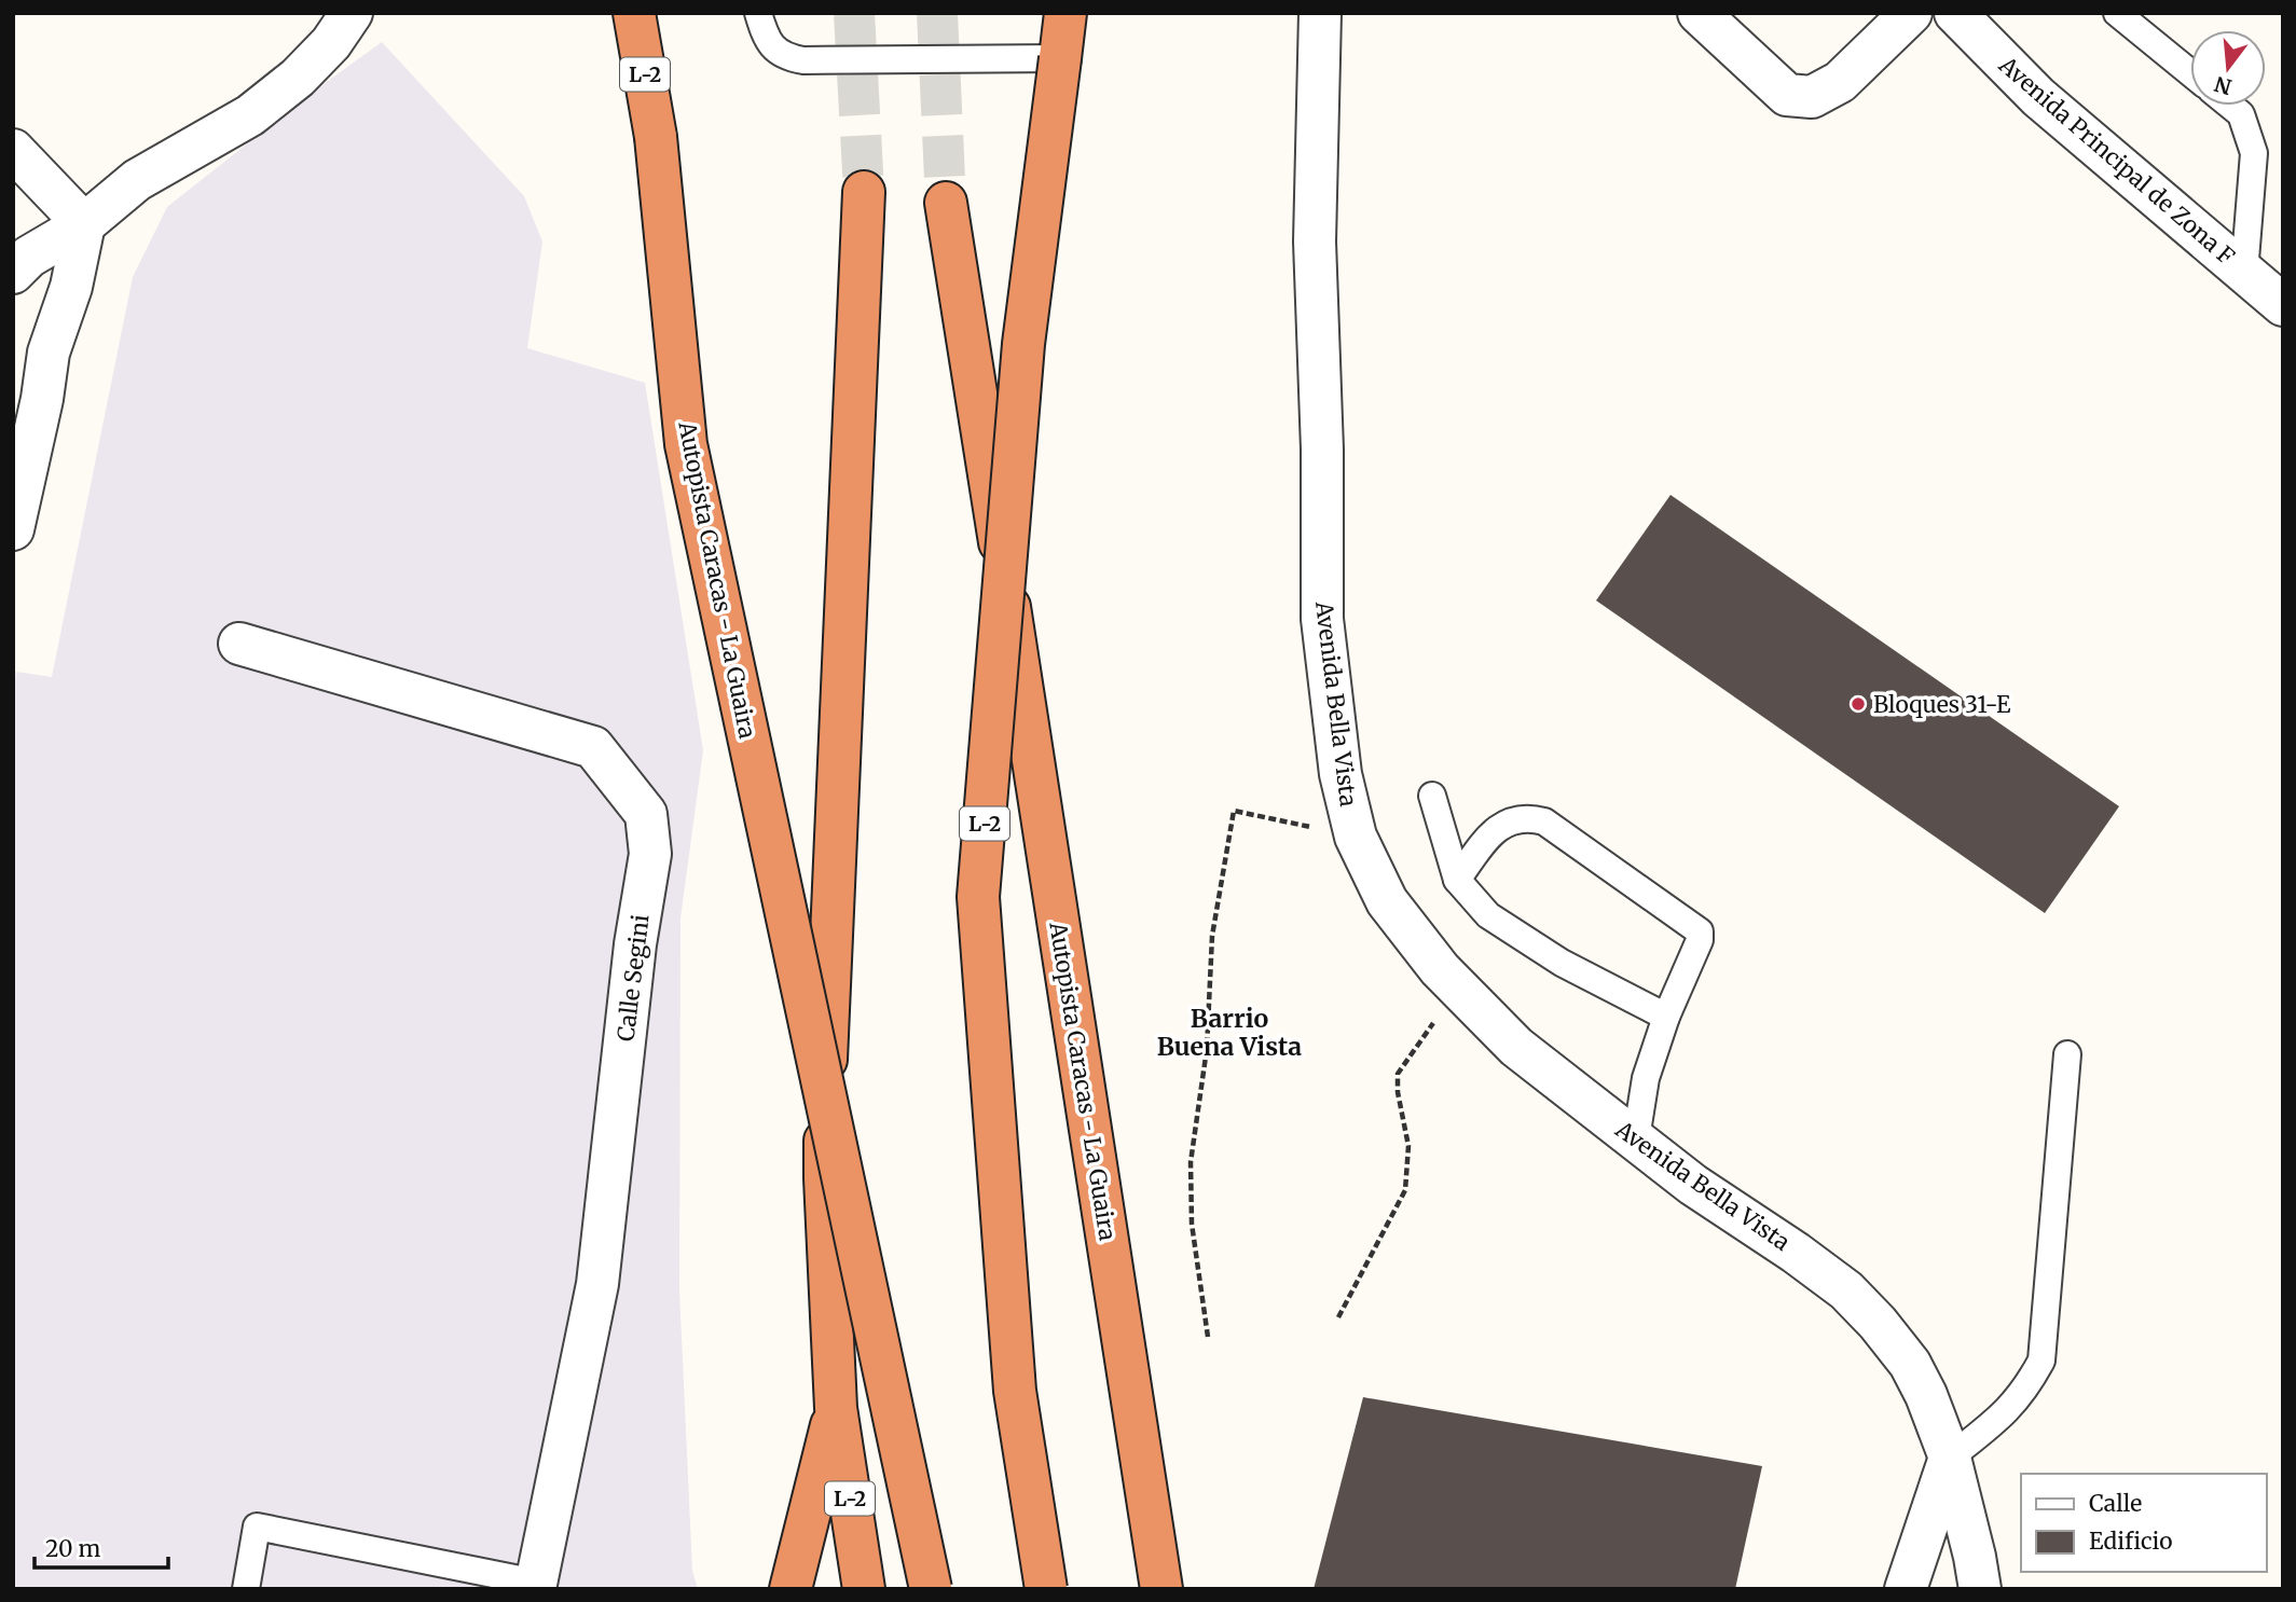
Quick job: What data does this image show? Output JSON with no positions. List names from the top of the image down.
{
  "streets": {
    "highway": ["L-2", "Autopista Caracas - La Guaira"],
    "street": ["Avenida Principal de Zona F", "Avenida Bella Vista", "Calle Segini"]
  },
  "districts": ["Barrio Buena Vista"],
  "places": ["Bloques 31-E"],
  "legend": ["Calle", "Edificio"],
  "scale_bar": "20 m",
  "north": "bottom"
}
